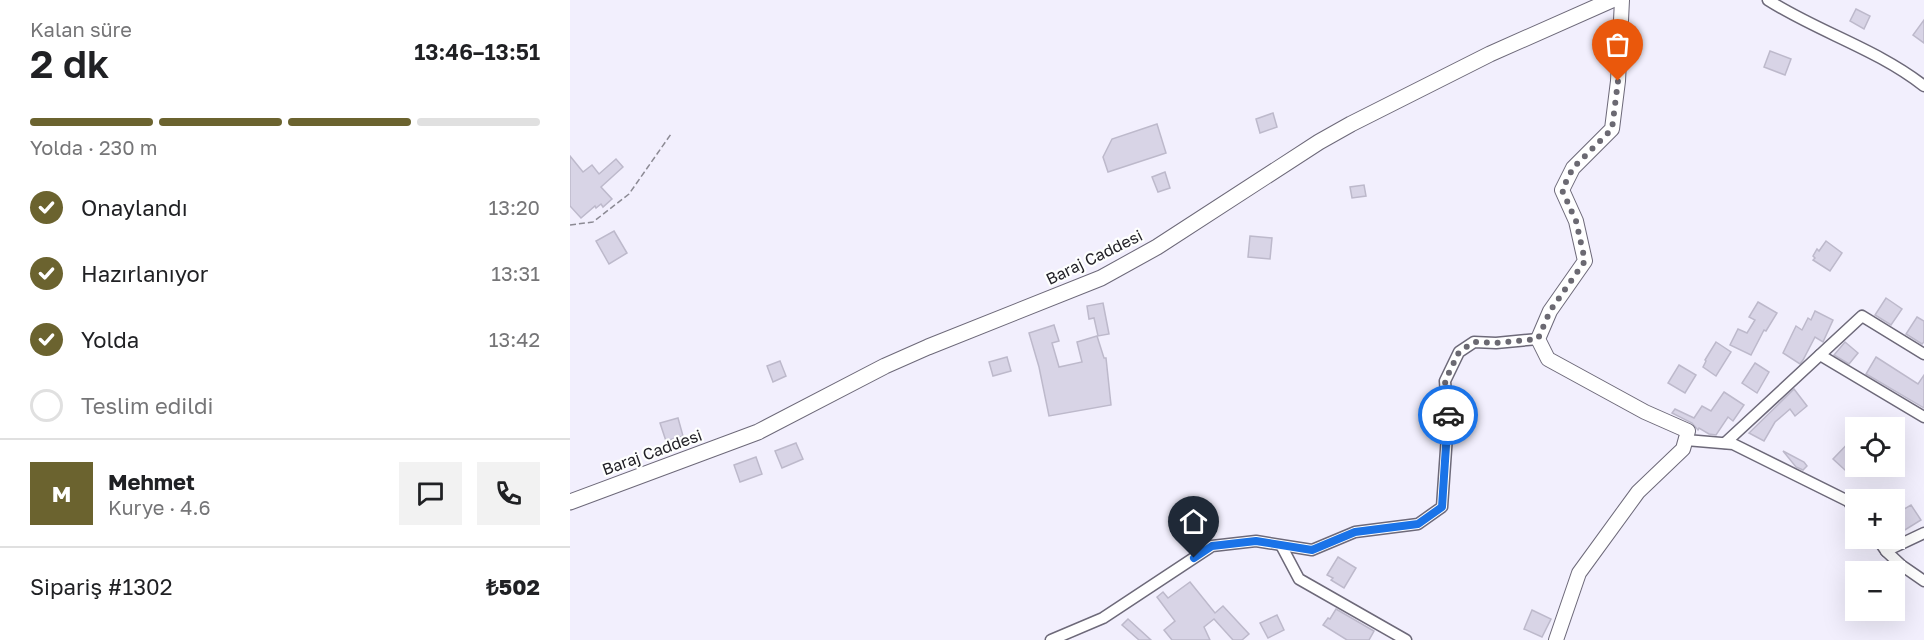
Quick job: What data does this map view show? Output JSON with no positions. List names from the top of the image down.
{
  "streets": {
    "main road": ["Baraj Caddesi"]
  },
  "page": {
    "heading": ["2 dk", "Kalan süre", "13:46–13:51"],
    "panel": [
      "Mehmet",
      "Kurye · 4.6",
      "Sipariş #1302",
      "₺502"
    ],
    "bar": "Yolda · 230 m",
    "list": [
      ["Onaylandı", "13:20"],
      ["Hazırlanıyor", "13:31"],
      ["Yolda", "13:42"],
      "Teslim edildi"
    ],
    "map_buttons": ["+", "−"],
    "round": "M"
  }
}
